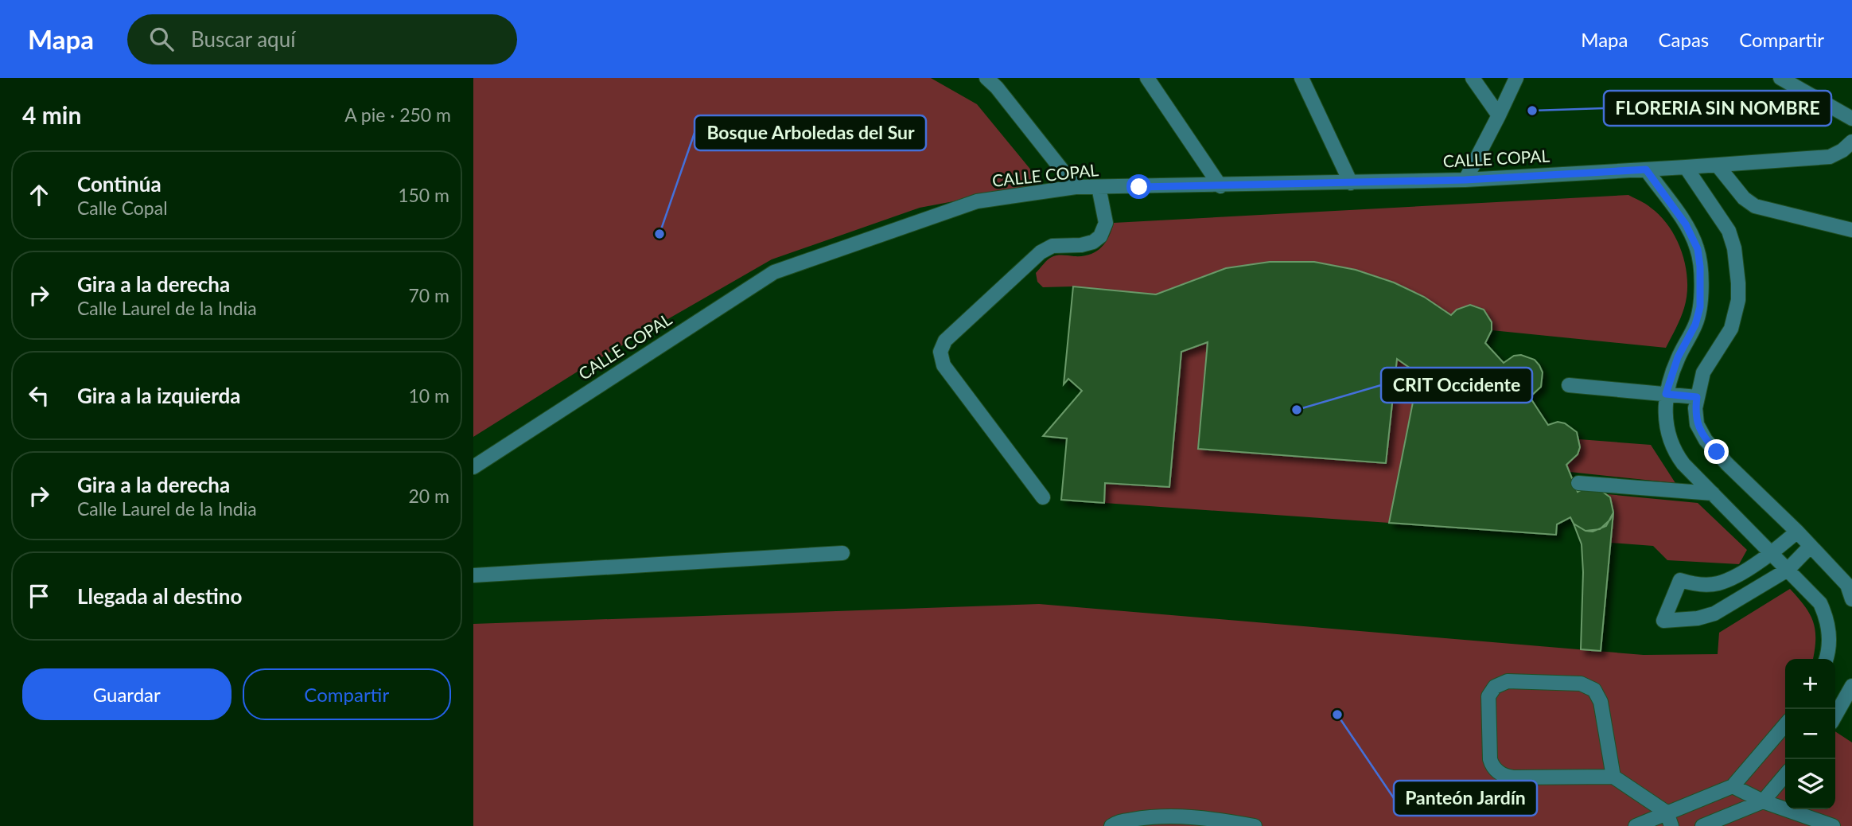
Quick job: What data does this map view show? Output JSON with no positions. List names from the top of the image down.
{
  "streets": {
    "street": ["CALLE COPAL"]
  },
  "places": [
    "FLORERIA SIN NOMBRE",
    "Bosque Arboledas del Sur",
    "CRIT Occidente",
    "Panteón Jardín"
  ],
  "page": {
    "header": "Mapa",
    "search": "Buscar aquí",
    "nav": ["Mapa", "Capas", "Compartir"],
    "heading": ["4 min", "A pie · 250 m"],
    "list": [
      ["Continúa", "Calle Copal", "150 m"],
      ["Gira a la derecha", "Calle Laurel de la India", "70 m"],
      ["Gira a la izquierda", "10 m"],
      ["Gira a la derecha", "Calle Laurel de la India", "20 m"],
      "Llegada al destino"
    ],
    "buttons": ["Guardar", "Compartir"],
    "map_buttons": ["+", "−"]
  }
}
